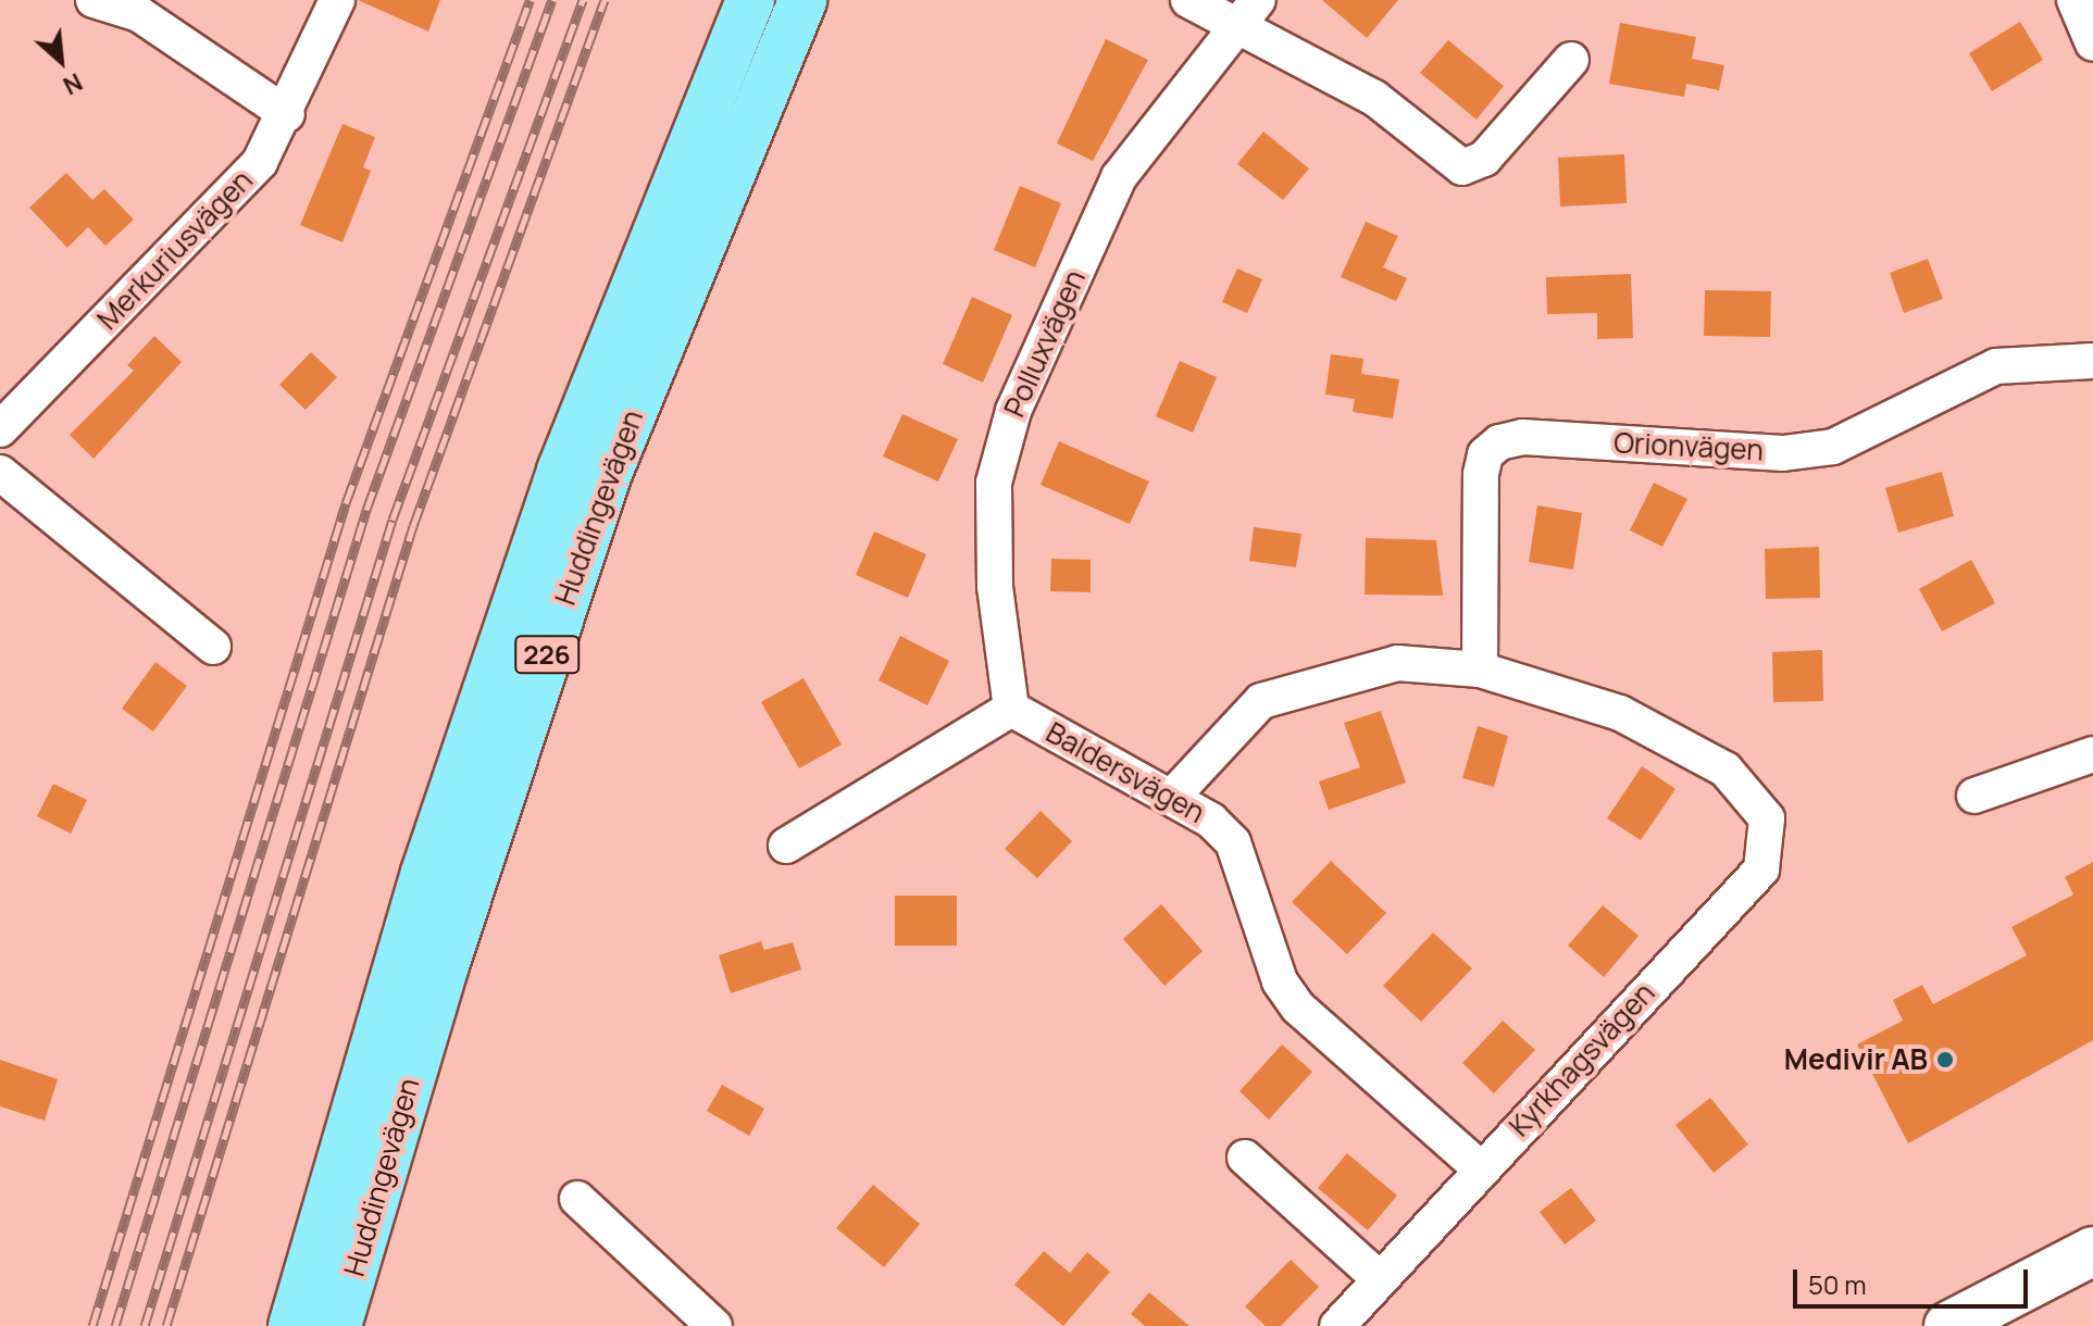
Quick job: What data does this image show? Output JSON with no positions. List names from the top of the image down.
{
  "streets": {
    "main road": ["Huddingevägen", "226"],
    "street": [
      "Merkuriusvägen",
      "Polluxvägen",
      "Orionvägen",
      "Baldersvägen",
      "Kyrkhagsvägen"
    ]
  },
  "crossings": [
    ["Polluxvägen", "Baldersvägen"],
    ["Orionvägen", "Kyrkhagsvägen"],
    ["Baldersvägen", "Kyrkhagsvägen"]
  ],
  "places": ["Medivir AB"],
  "scale_bar": "50 m",
  "north": "bottom right"
}
